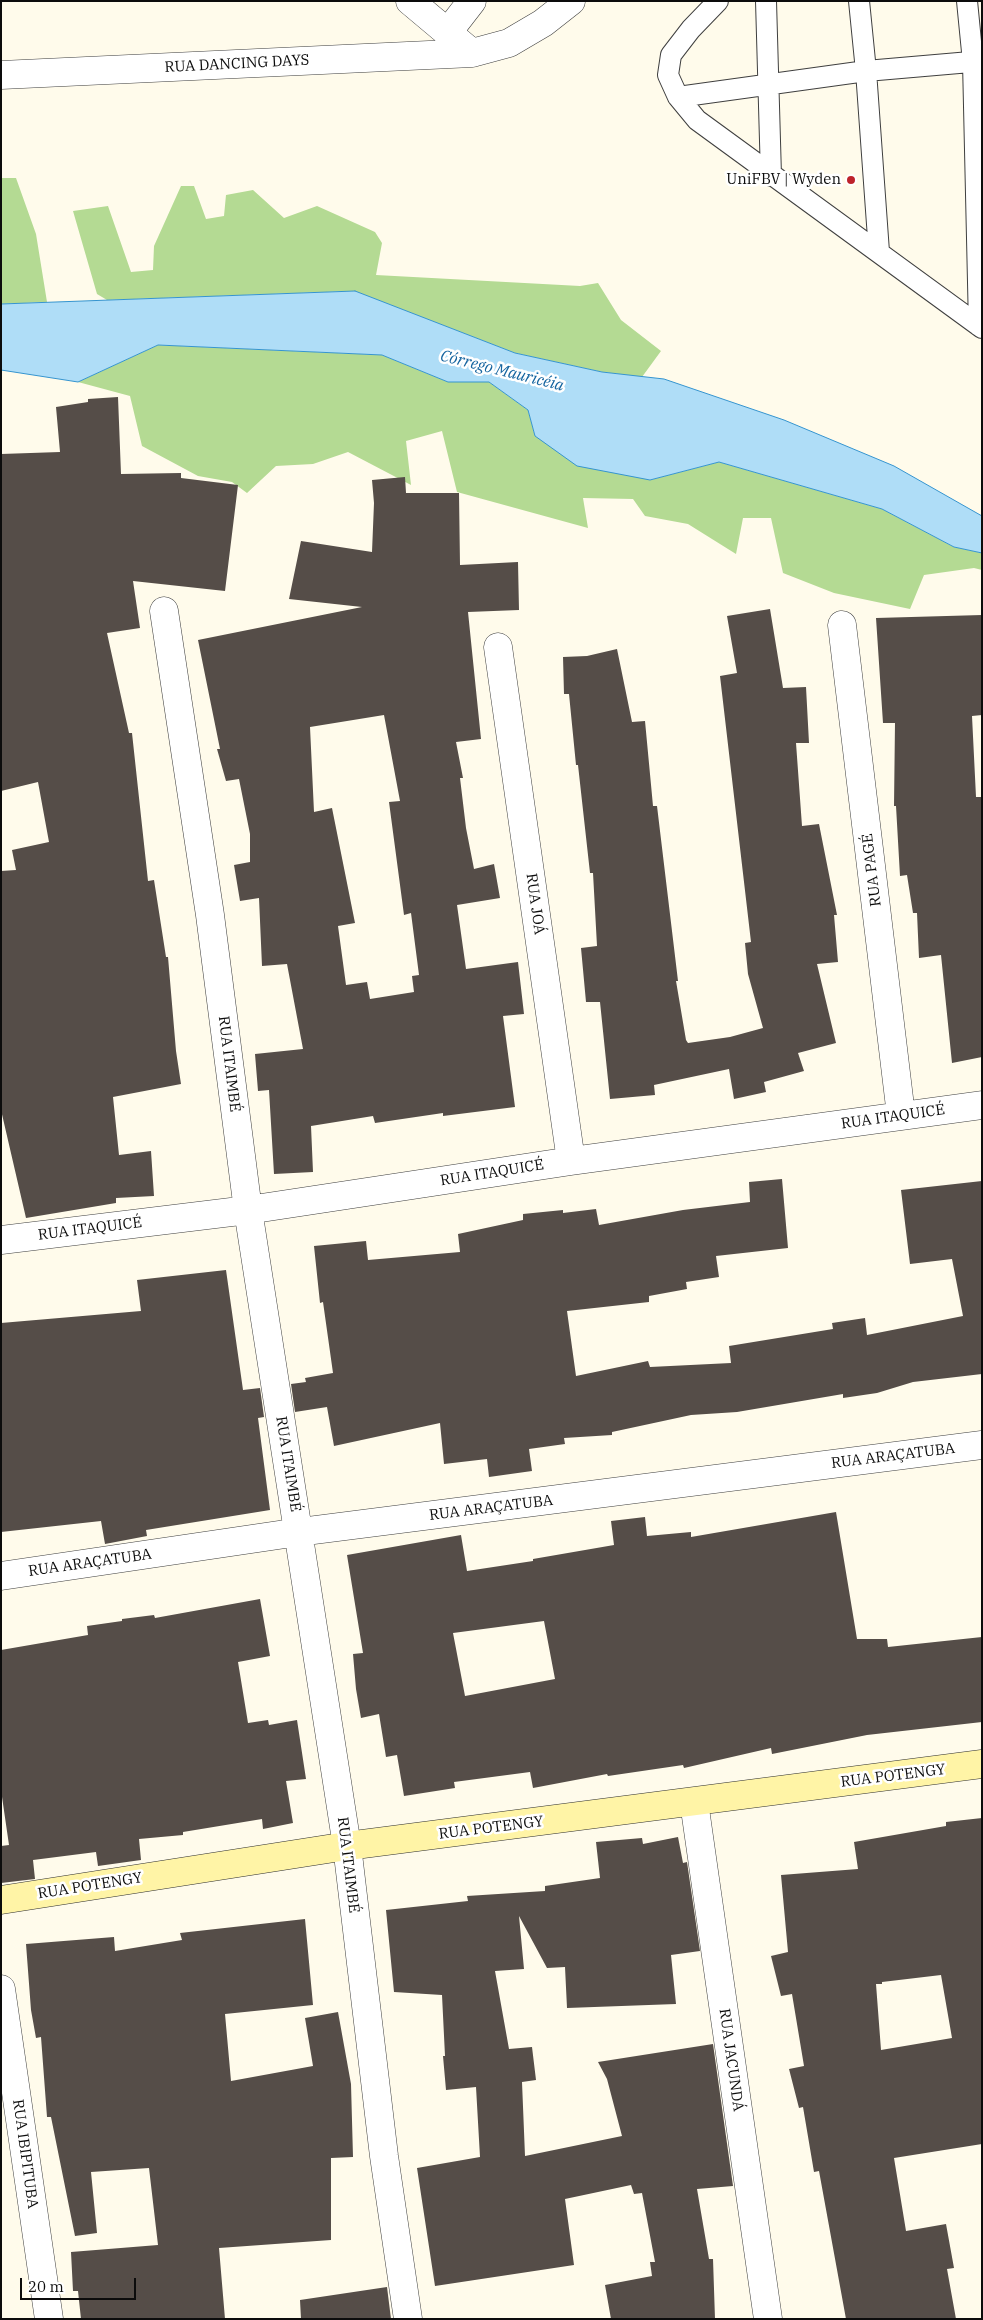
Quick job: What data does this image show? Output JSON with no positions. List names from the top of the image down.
{
  "streets": {
    "main road": ["RUA POTENGY"],
    "street": [
      "RUA DANCING DAYS",
      "RUA PAGÉ",
      "RUA JOÁ",
      "RUA ITAIMBÉ",
      "RUA ITAQUICÉ",
      "RUA ARAÇATUBA",
      "RUA JACUNDÁ",
      "RUA IBIPITUBA"
    ]
  },
  "crossings": [
    ["RUA PAGÉ", "RUA ITAQUICÉ"],
    ["RUA JOÁ", "RUA ITAQUICÉ"],
    ["RUA ITAIMBÉ", "RUA ITAQUICÉ"],
    ["RUA ITAIMBÉ", "RUA ARAÇATUBA"],
    ["RUA ITAIMBÉ", "RUA POTENGY"],
    ["RUA POTENGY", "RUA JACUNDÁ"]
  ],
  "water": ["Córrego Mauricéia"],
  "places": ["UniFBV | Wyden"],
  "scale_bar": "20 m"
}
